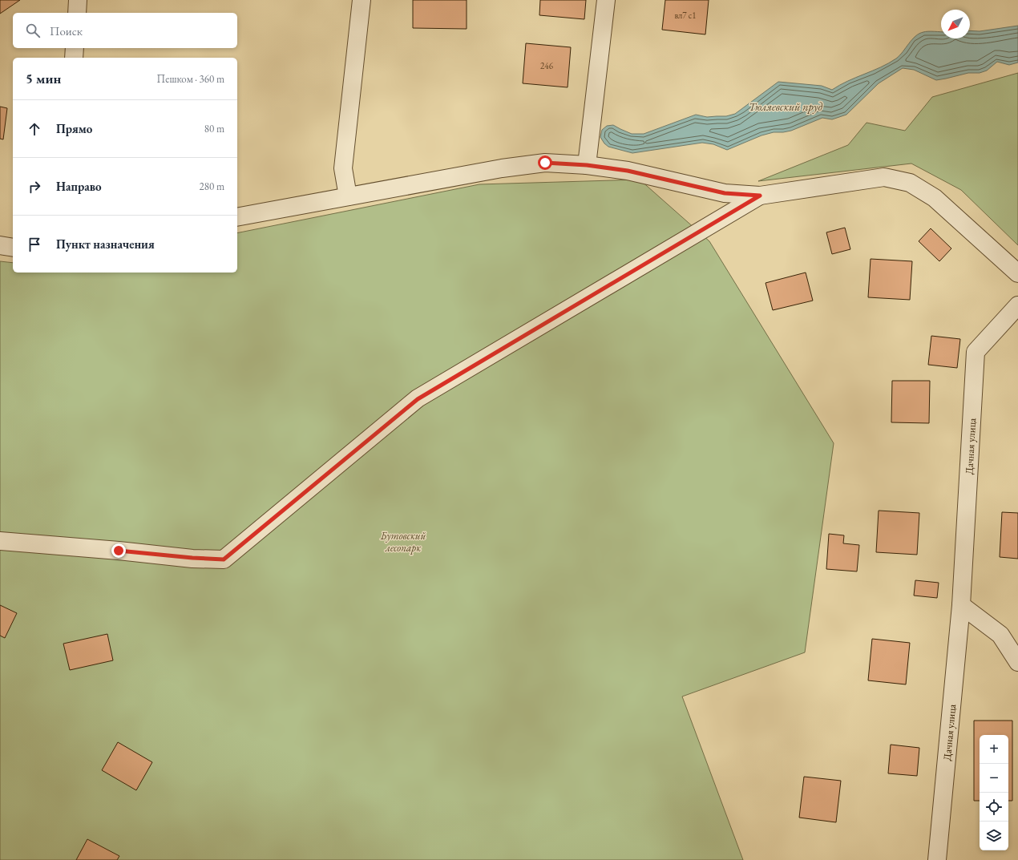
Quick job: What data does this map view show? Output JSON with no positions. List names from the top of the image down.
{
  "streets": {
    "street": ["Дачная улица"]
  },
  "water": ["Тюляевский пруд"],
  "parks": ["Бутовский лесопарк"],
  "house_numbers": ["вл7 с1", "246"],
  "north": "bottom left",
  "page": {
    "search": "Поиск",
    "heading": ["5 мин", "Пешком · 360 m"],
    "list": [
      ["Прямо", "80 m"],
      ["Направо", "280 m"],
      "Пункт назначения"
    ],
    "map_buttons": ["+", "−"]
  }
}
